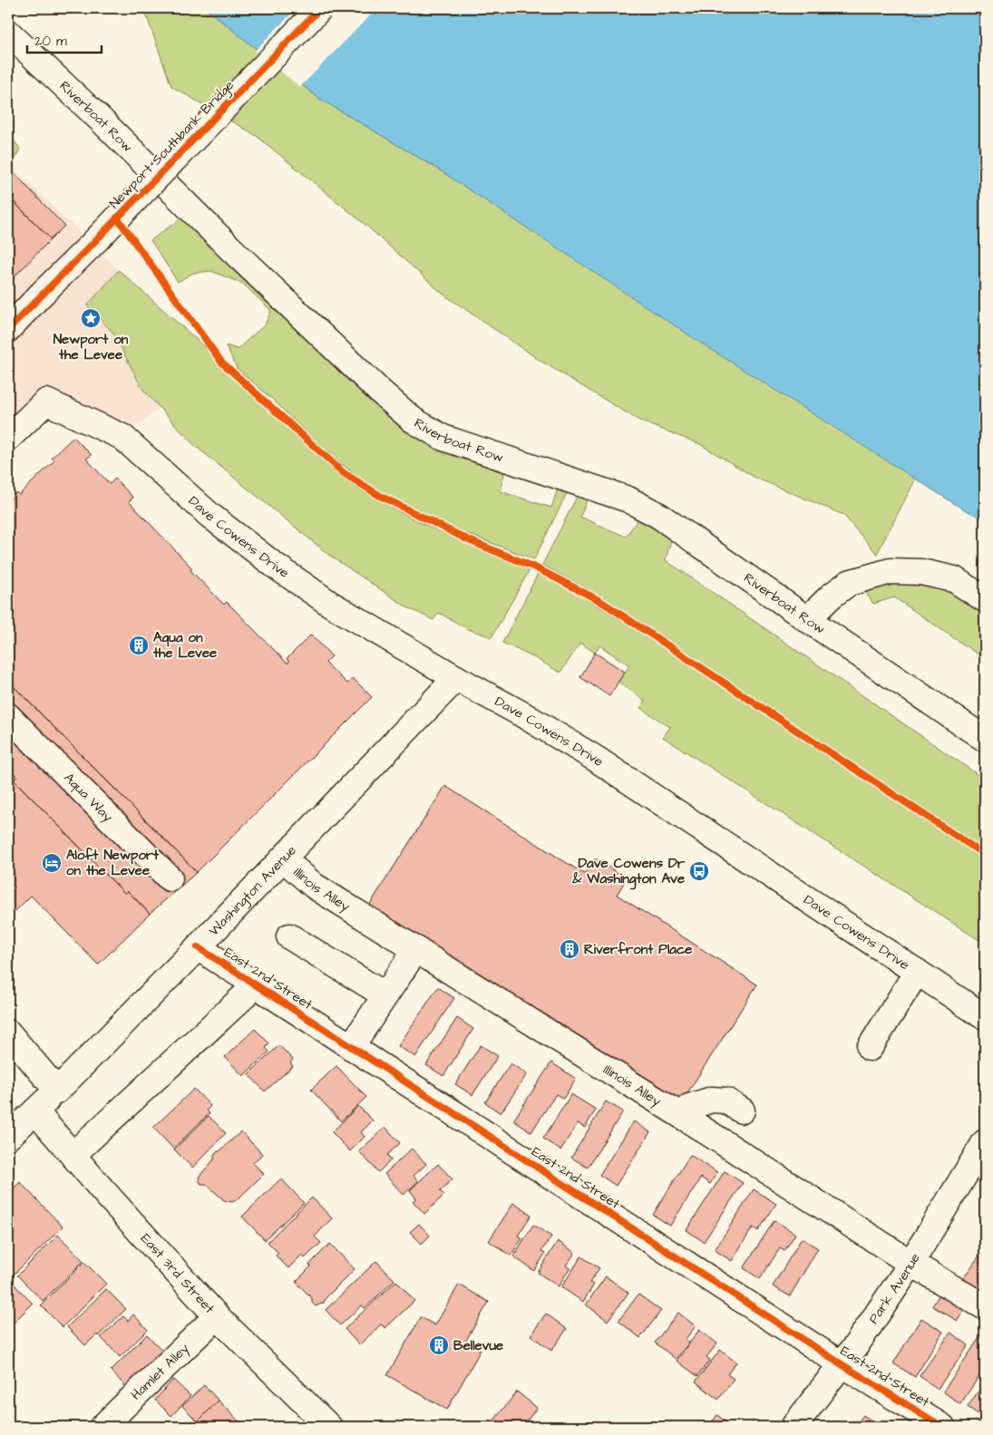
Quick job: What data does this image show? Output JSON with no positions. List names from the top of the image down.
{
  "streets": {
    "street": [
      "Riverboat Row",
      "Newport Southbank Bridge",
      "Dave Cowens Drive",
      "Aqua Way",
      "Illinois Alley",
      "Washington Avenue",
      "East 2nd Street",
      "East 3rd Street",
      "Park Avenue",
      "Hamlet Alley"
    ]
  },
  "crossings": [
    ["Dave Cowens Drive", "Washington Avenue"],
    ["Illinois Alley", "Washington Avenue"],
    ["Illinois Alley", "Park Avenue"],
    ["Washington Avenue", "East 2nd Street"],
    ["Washington Avenue", "East 3rd Street"],
    ["East 2nd Street", "Park Avenue"],
    ["East 3rd Street", "Hamlet Alley"]
  ],
  "places": {
    "place": ["Newport on the Levee"],
    "building": ["Aqua on the Levee", "Riverfront Place", "Bellevue"],
    "hotel": ["Aloft Newport on the Levee"],
    "bus stop": ["Dave Cowens Dr & Washington Ave"]
  },
  "scale_bar": "20 m"
}
